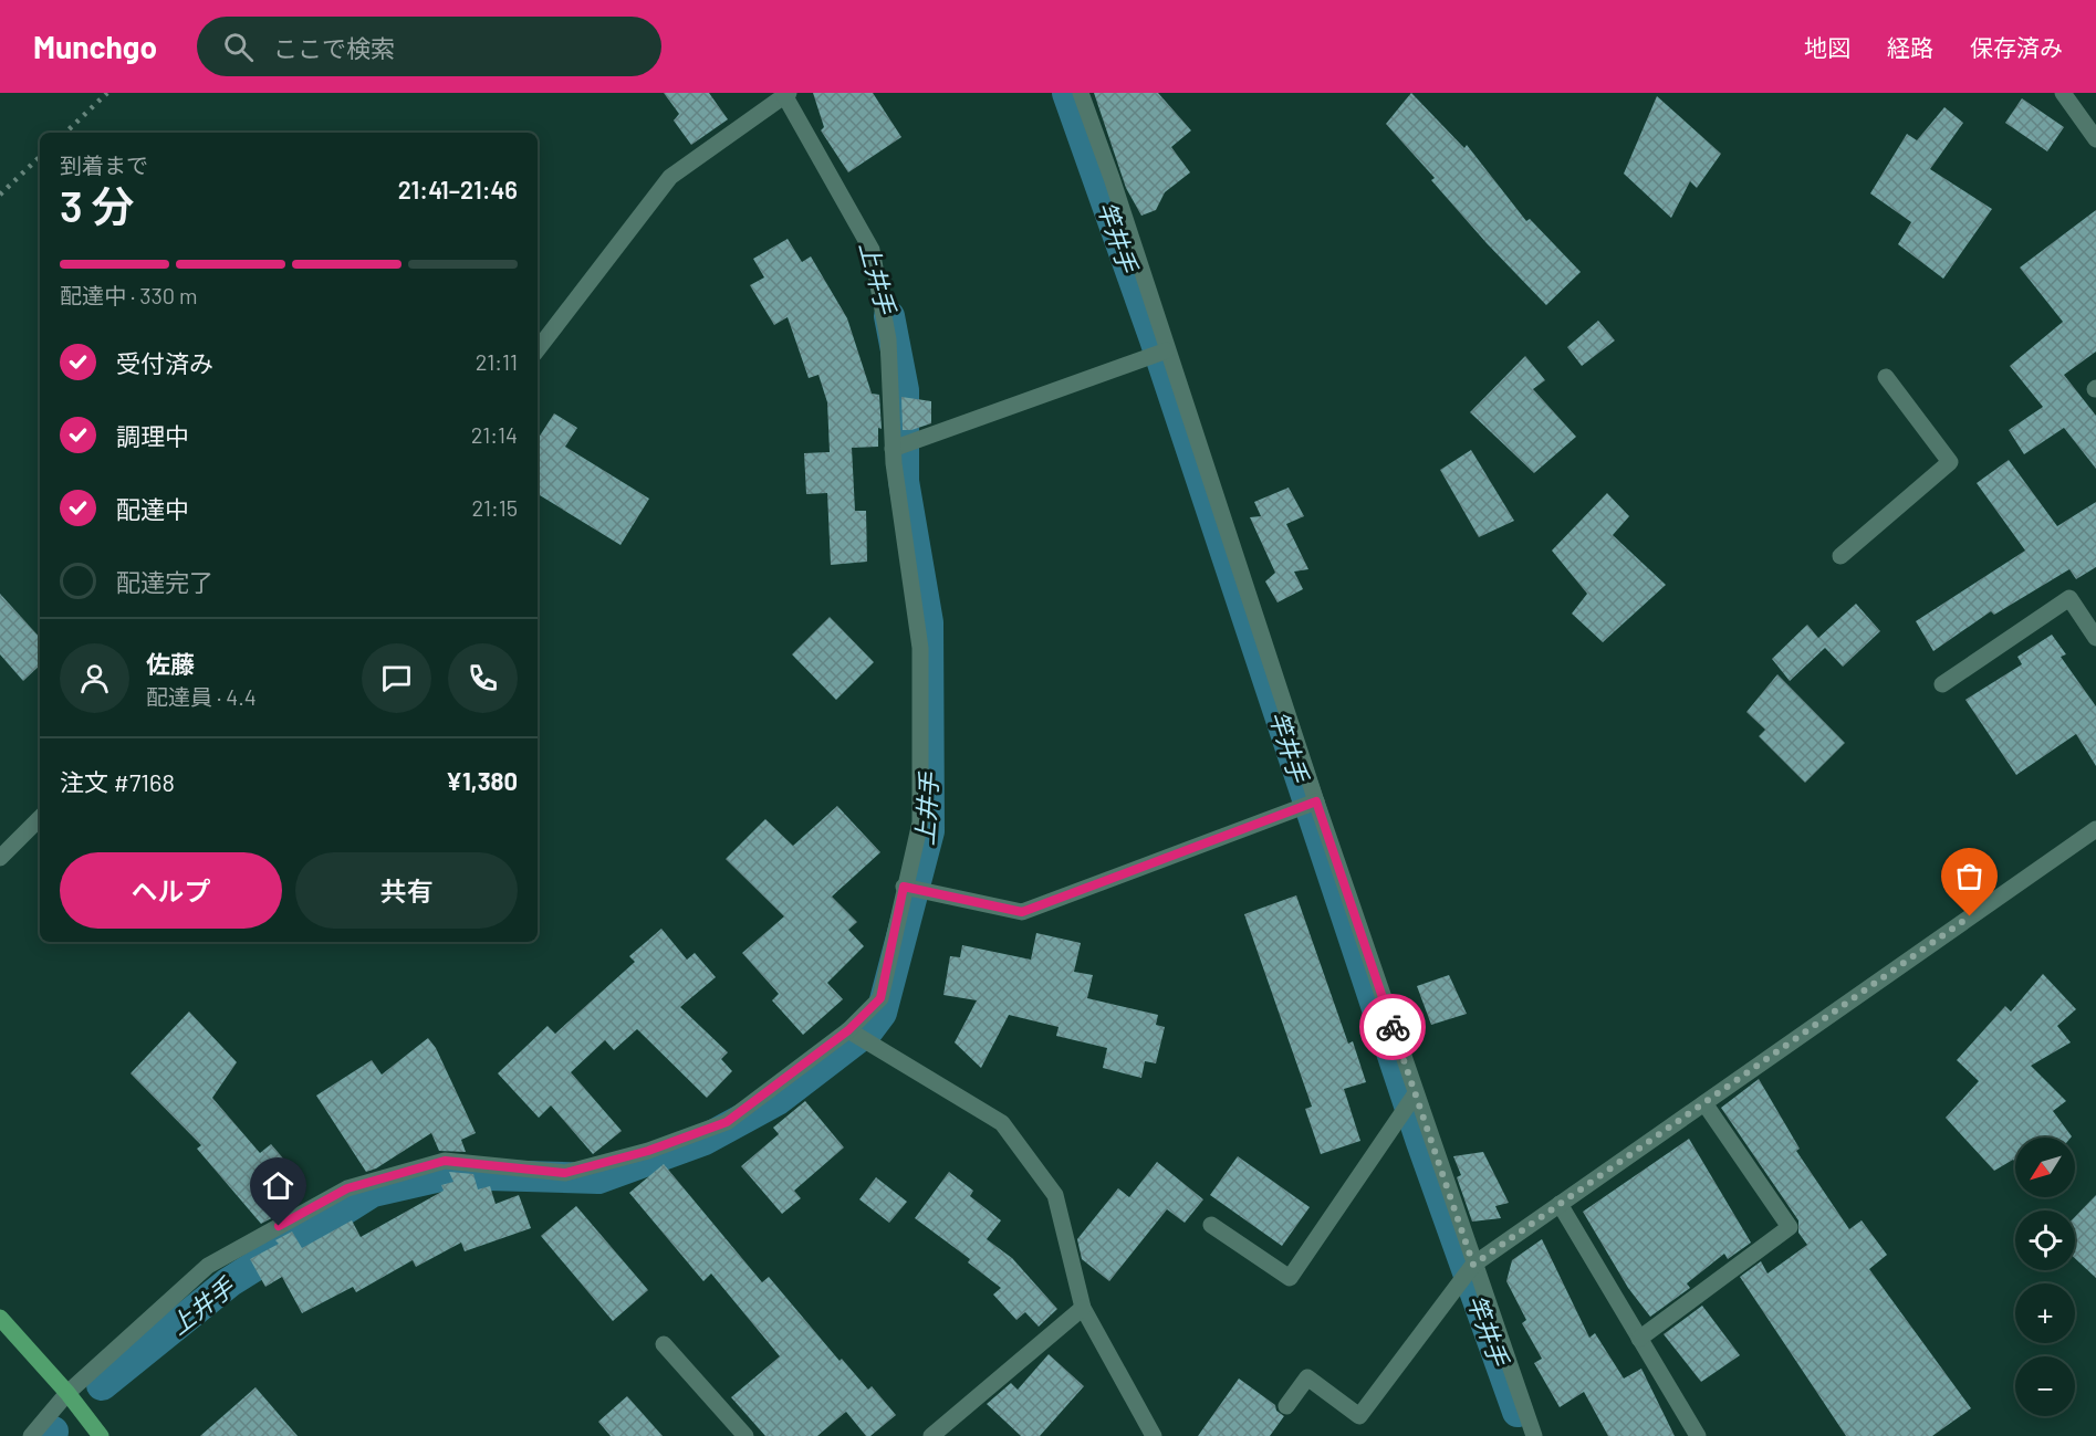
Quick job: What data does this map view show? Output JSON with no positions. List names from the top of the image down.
{
  "water": ["竿井手", "上井手"],
  "north": "bottom left",
  "page": {
    "header": "Munchgo",
    "search": "ここで検索",
    "nav": ["地図", "経路", "保存済み"],
    "heading": ["3 分", "到着まで", "21:41–21:46"],
    "panel": [
      "佐藤",
      "配達員 · 4.4",
      "注文 #7168",
      "¥1,380"
    ],
    "bar": "配達中 · 330 m",
    "list": [
      ["受付済み", "21:11"],
      ["調理中", "21:14"],
      ["配達中", "21:15"],
      "配達完了"
    ],
    "buttons": ["ヘルプ", "共有"],
    "map_buttons": ["+", "−"]
  }
}
